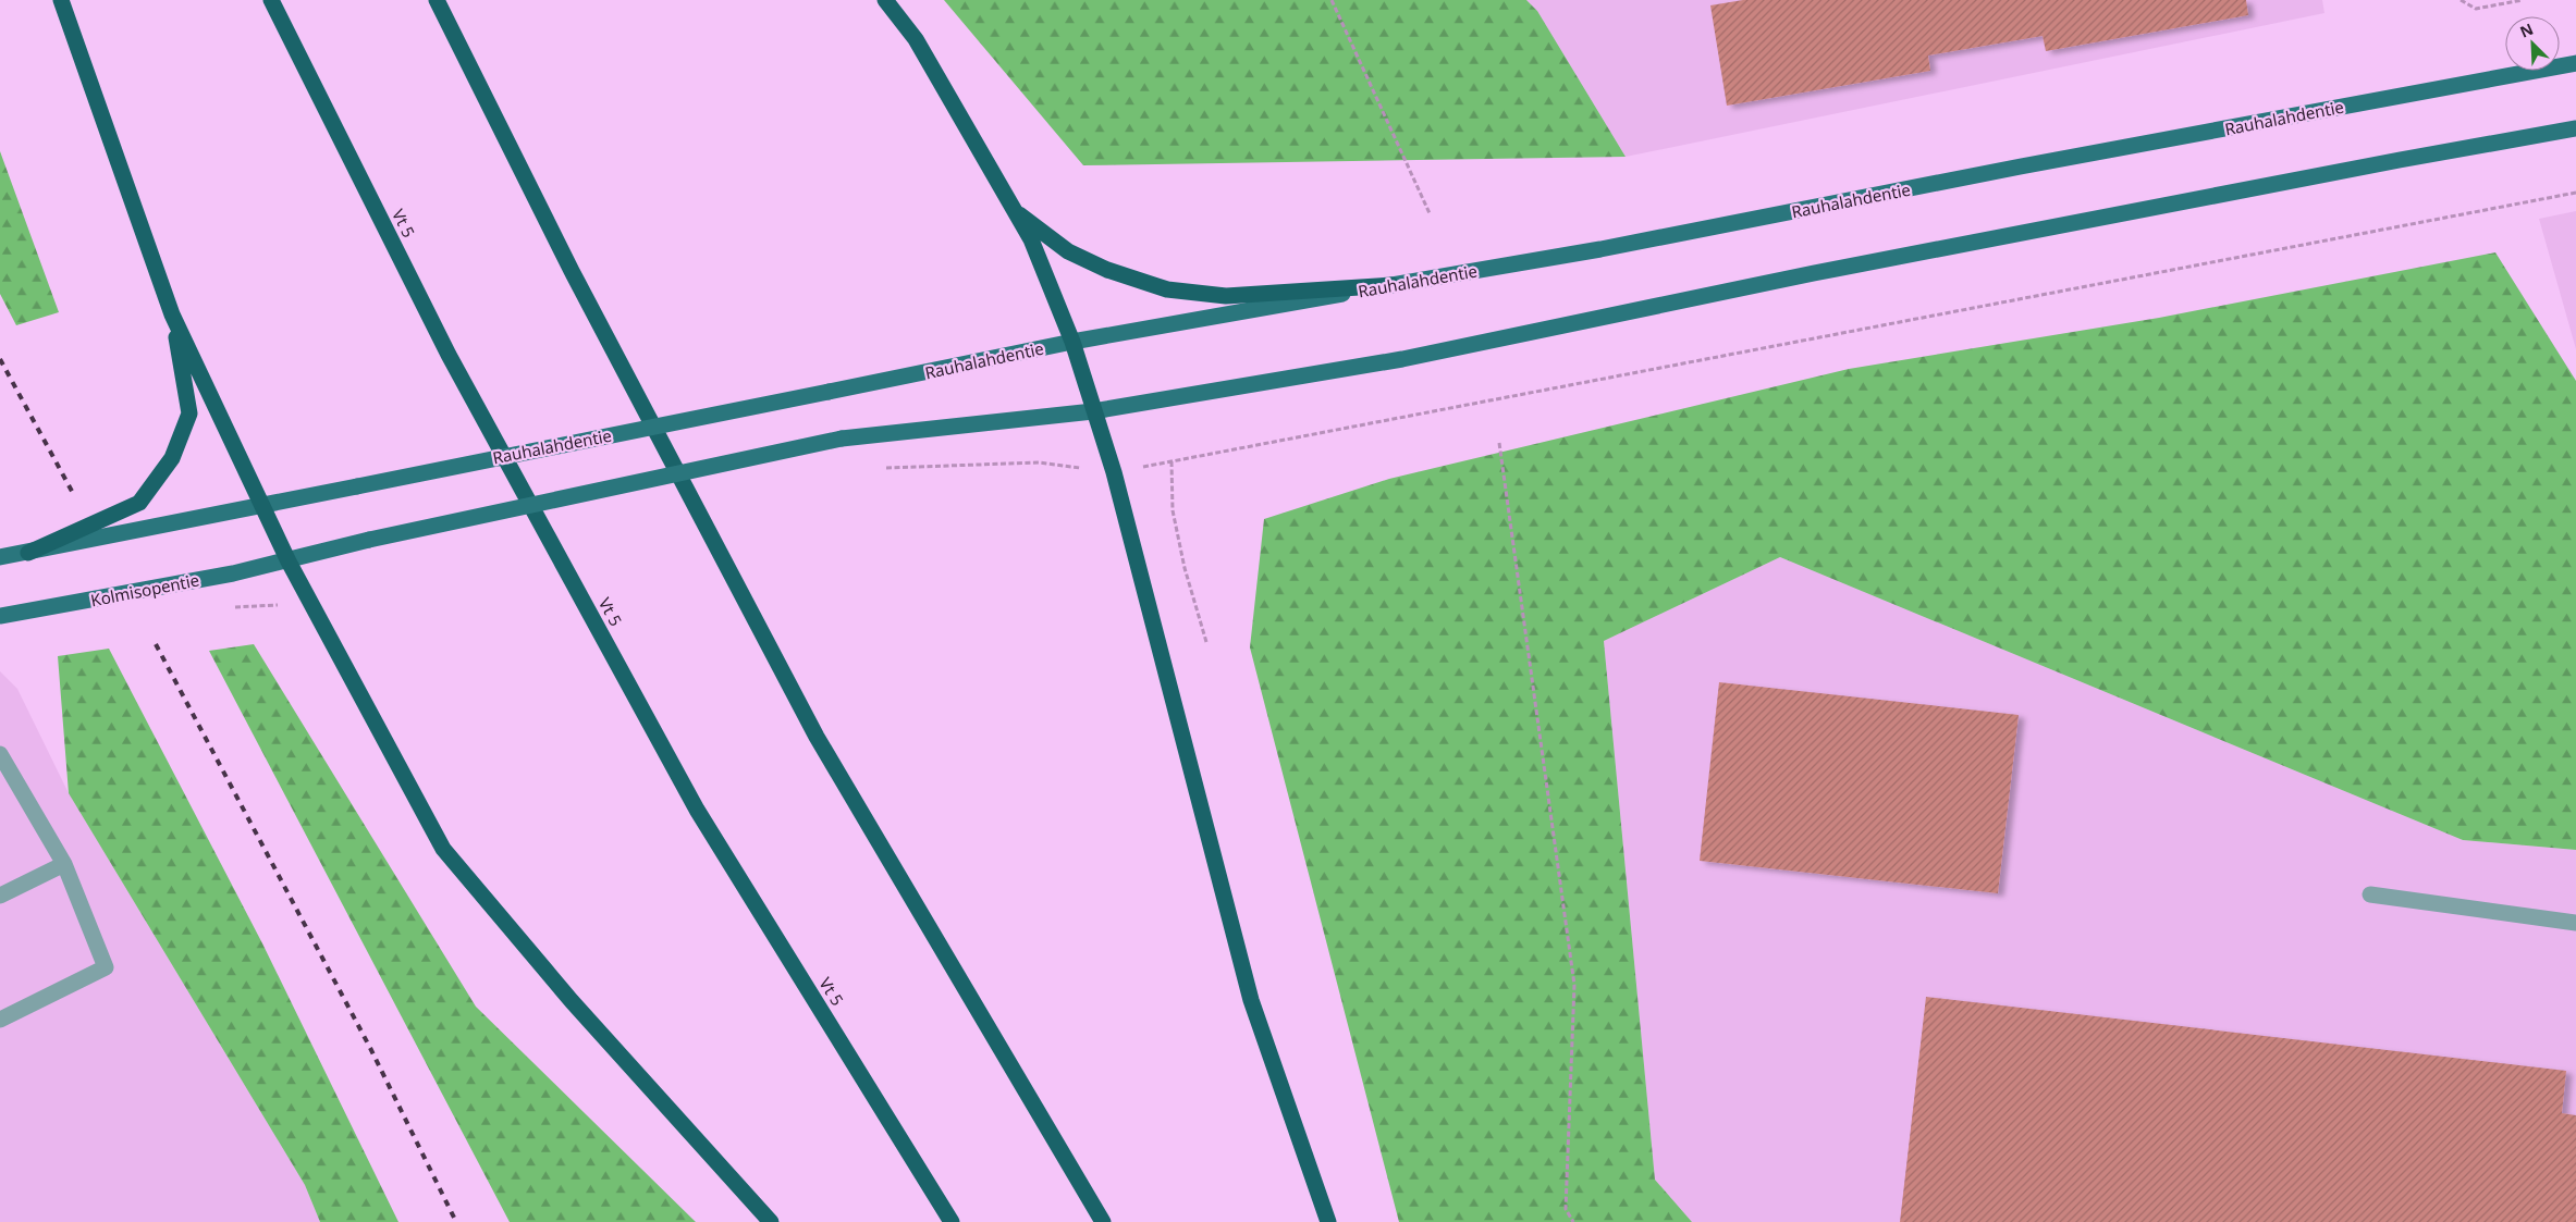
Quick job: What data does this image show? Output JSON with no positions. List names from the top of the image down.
{
  "streets": {
    "highway": ["Vt 5"],
    "main road": ["Rauhalahdentie", "Kolmisopentie"]
  },
  "north": "top left"
}
